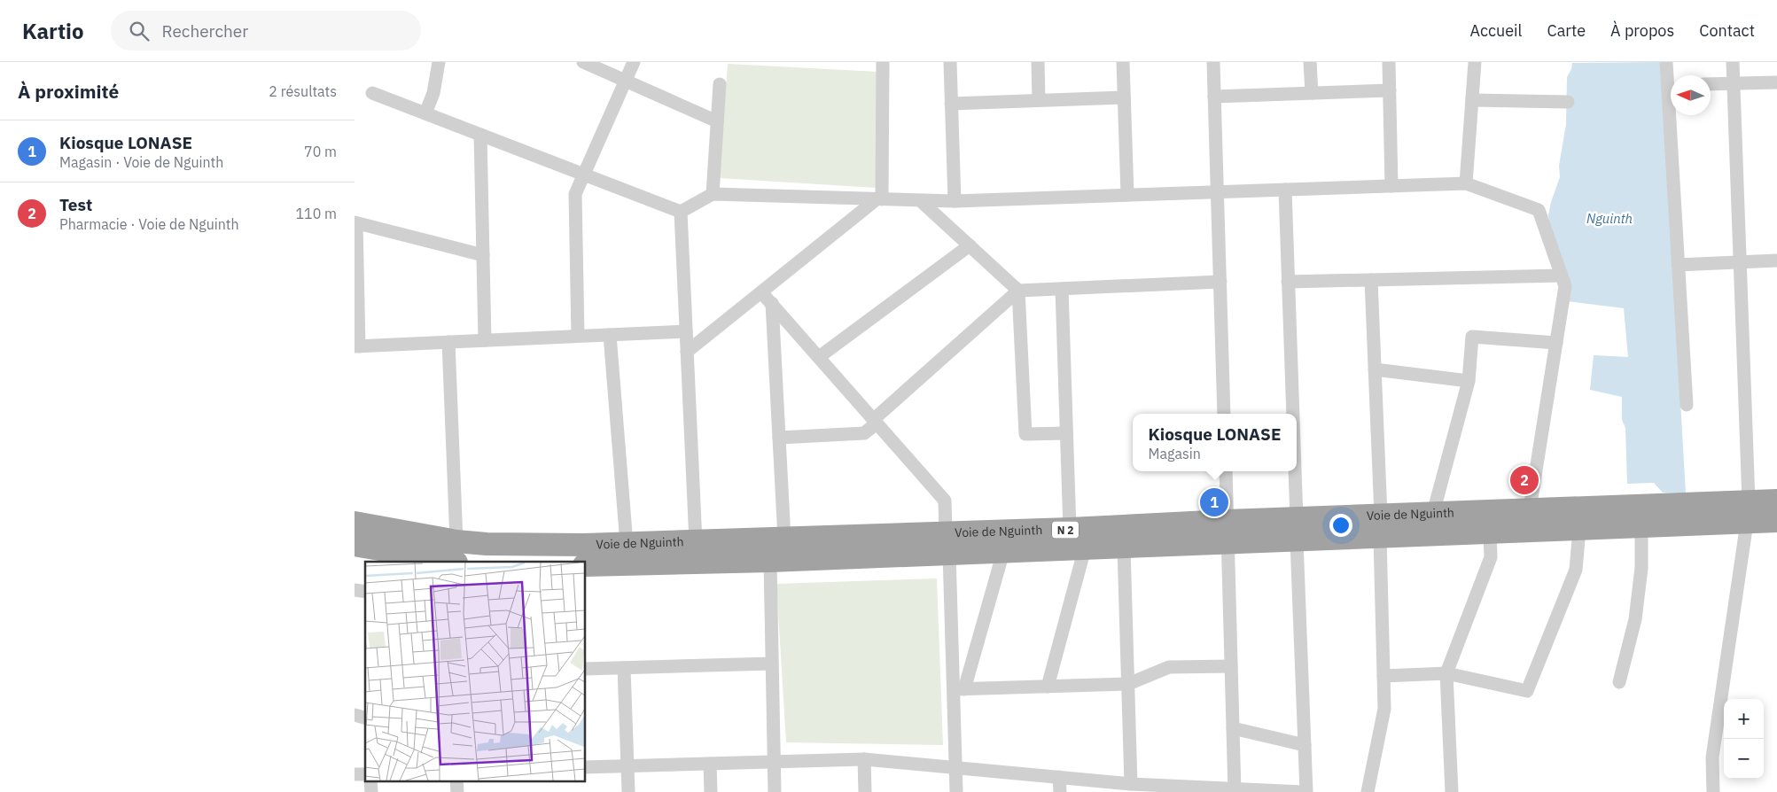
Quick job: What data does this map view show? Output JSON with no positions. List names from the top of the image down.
{
  "streets": {
    "highway": ["Voie de Nguinth", "N 2"]
  },
  "water": ["Nguinth"],
  "north": "left",
  "page": {
    "header": "Kartio",
    "search": "Rechercher",
    "nav": [
      "Accueil",
      "Carte",
      "À propos",
      "Contact"
    ],
    "heading": ["À proximité", "2 résultats"],
    "list": [
      {
        "mark": "1",
        "name": "Kiosque LONASE",
        "note": "Magasin · Voie de Nguinth",
        "value": "70 m"
      },
      {
        "mark": "2",
        "name": "Test",
        "note": "Pharmacie · Voie de Nguinth",
        "value": "110 m"
      }
    ],
    "popup": ["Kiosque LONASE", "Magasin"],
    "pins": ["2", "1"],
    "map_buttons": ["+", "−"]
  }
}
